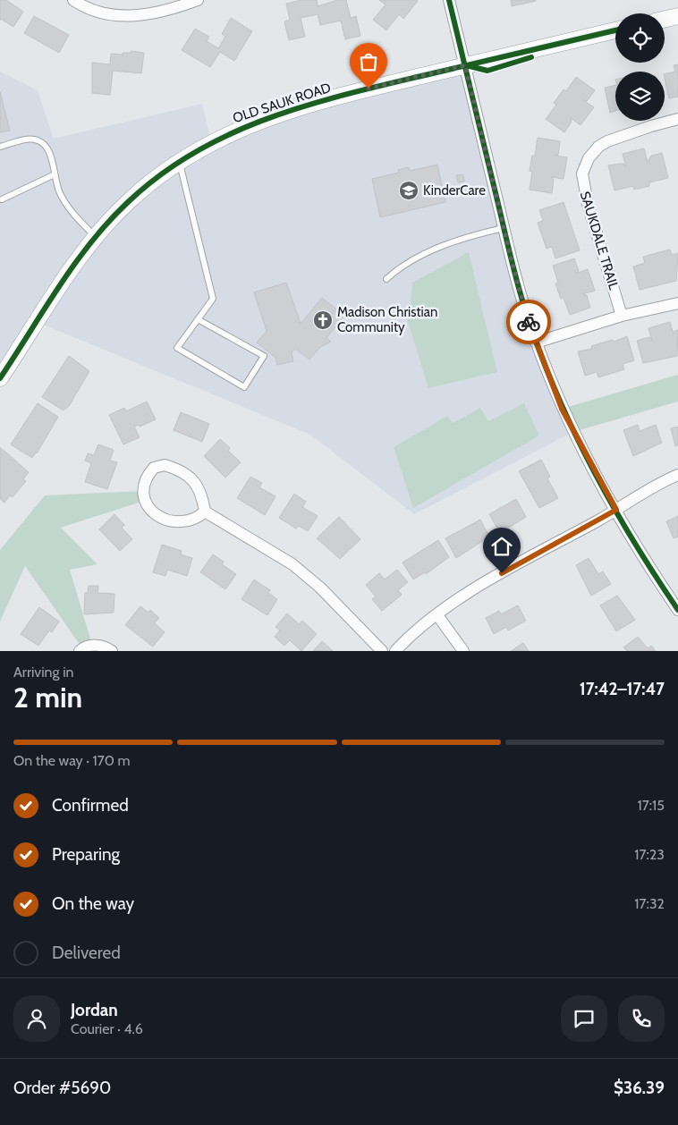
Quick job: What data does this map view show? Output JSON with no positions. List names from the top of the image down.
{
  "streets": {
    "street": ["OLD SAUK ROAD", "SAUKDALE TRAIL"]
  },
  "places": {
    "school or university": ["KinderCare"],
    "church": ["Madison Christian Community"]
  },
  "page": {
    "heading": ["2 min", "Arriving in", "17:42–17:47"],
    "panel": [
      "Jordan",
      "Courier · 4.6",
      "Order #5690",
      "$36.39"
    ],
    "bar": "On the way · 170 m",
    "list": [
      ["Confirmed", "17:15"],
      ["Preparing", "17:23"],
      ["On the way", "17:32"],
      "Delivered"
    ]
  }
}
